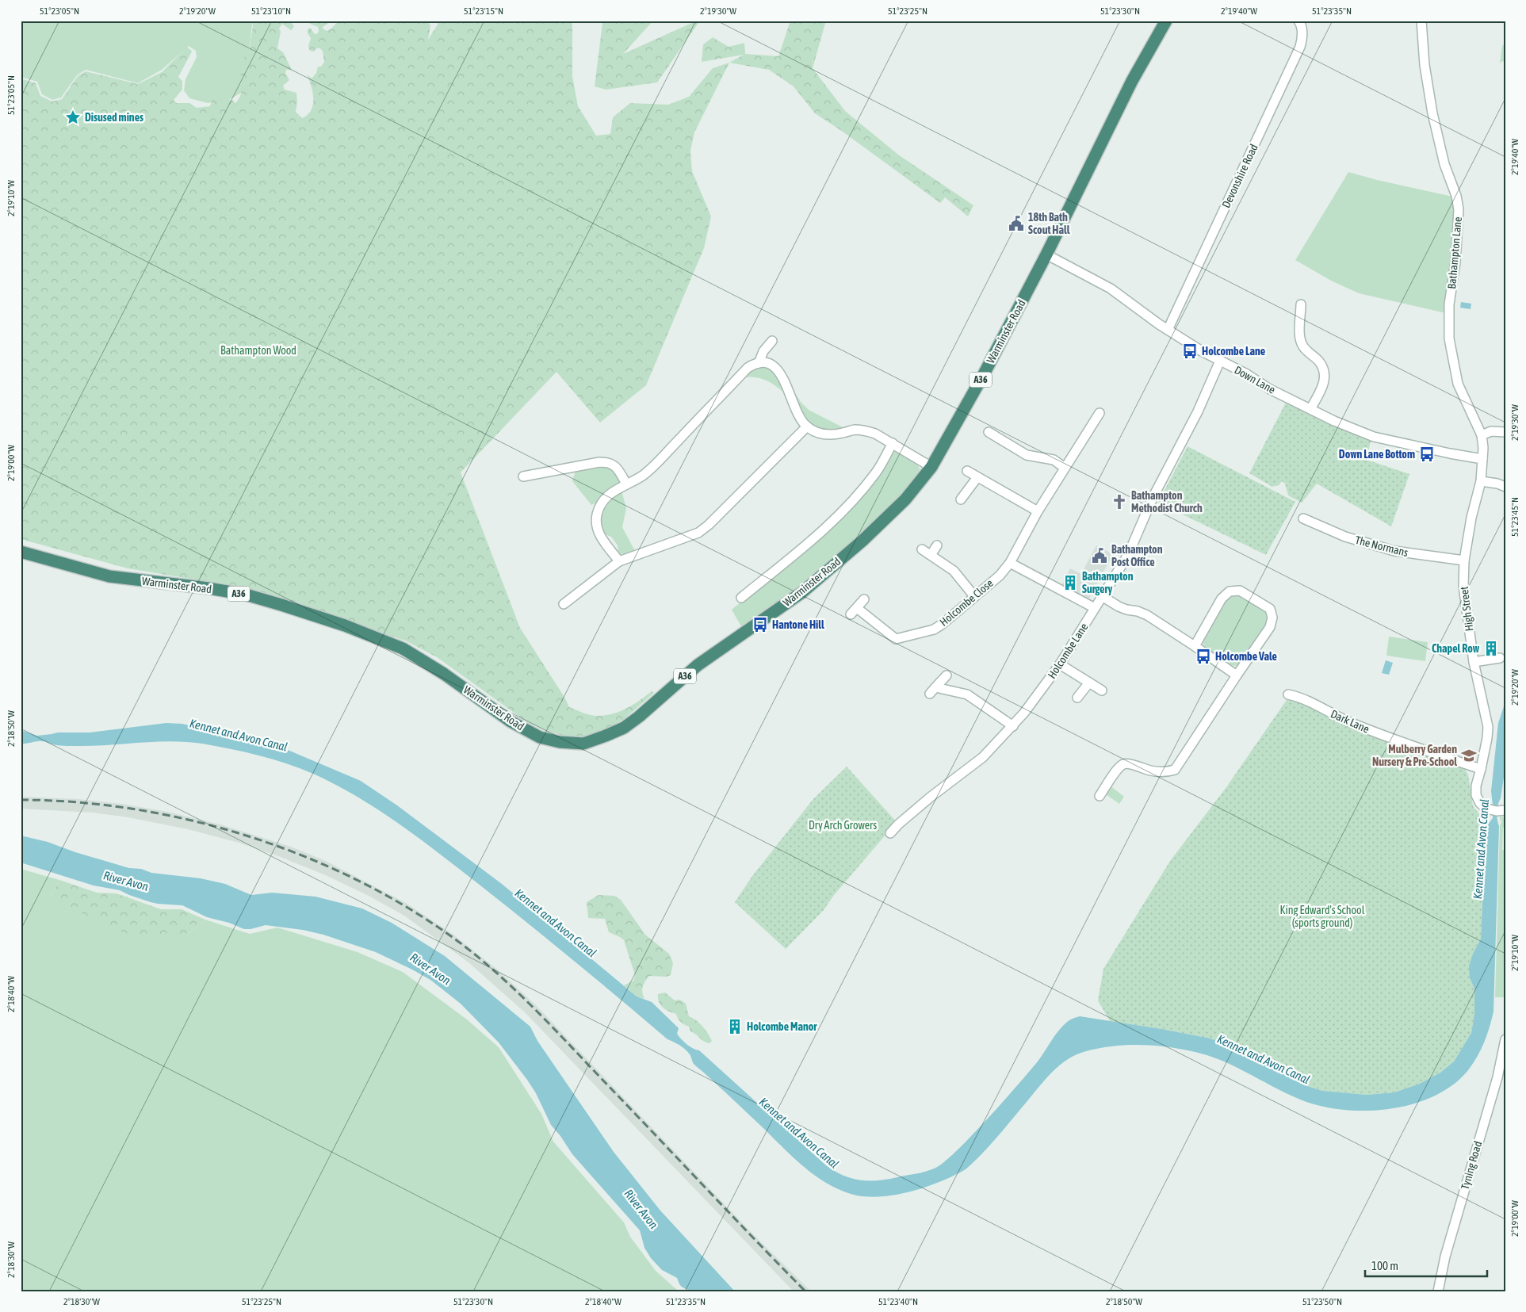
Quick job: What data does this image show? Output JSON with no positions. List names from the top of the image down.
{
  "streets": {
    "highway": ["Warminster Road", "A36"],
    "street": [
      "Devonshire Road",
      "Bathampton Lane",
      "Down Lane",
      "The Normans",
      "Holcombe Close",
      "High Street",
      "Holcombe Lane",
      "Dark Lane",
      "Tyning Road"
    ]
  },
  "crossings": [
    ["Devonshire Road", "Down Lane"],
    ["Bathampton Lane", "Down Lane"],
    ["Bathampton Lane", "High Street"],
    ["Warminster Road", "Down Lane"],
    ["Down Lane", "High Street"],
    ["Down Lane", "Holcombe Lane"],
    ["The Normans", "High Street"],
    ["High Street", "Dark Lane"]
  ],
  "water": ["Kennet and Avon Canal", "River Avon"],
  "parks": ["Bathampton Wood", "Dry Arch Growers", "King Edward's School (sports ground)"],
  "places": {
    "place": ["Disused mines"],
    "public building": ["18th Bath Scout Hall", "Bathampton Post Office"],
    "bus stop": [
      "Holcombe Lane",
      "Down Lane Bottom",
      "Hantone Hill",
      "Holcombe Vale"
    ],
    "church": ["Bathampton Methodist Church"],
    "building": ["Bathampton Surgery", "Chapel Row", "Holcombe Manor"],
    "school or university": ["Mulberry Garden Nursery & Pre-School"]
  },
  "scale_bar": "100 m",
  "coordinates": [
    "51°23'05\"N",
    "2°19'20\"W",
    "51°23'10\"N",
    "51°23'15\"N",
    "2°19'30\"W",
    "51°23'25\"N",
    "51°23'30\"N",
    "2°19'40\"W",
    "51°23'35\"N",
    "2°19'10\"W",
    "2°19'00\"W",
    "51°23'45\"N",
    "2°18'50\"W",
    "2°18'40\"W",
    "2°18'30\"W",
    "51°23'40\"N",
    "51°23'50\"N"
  ]
}
